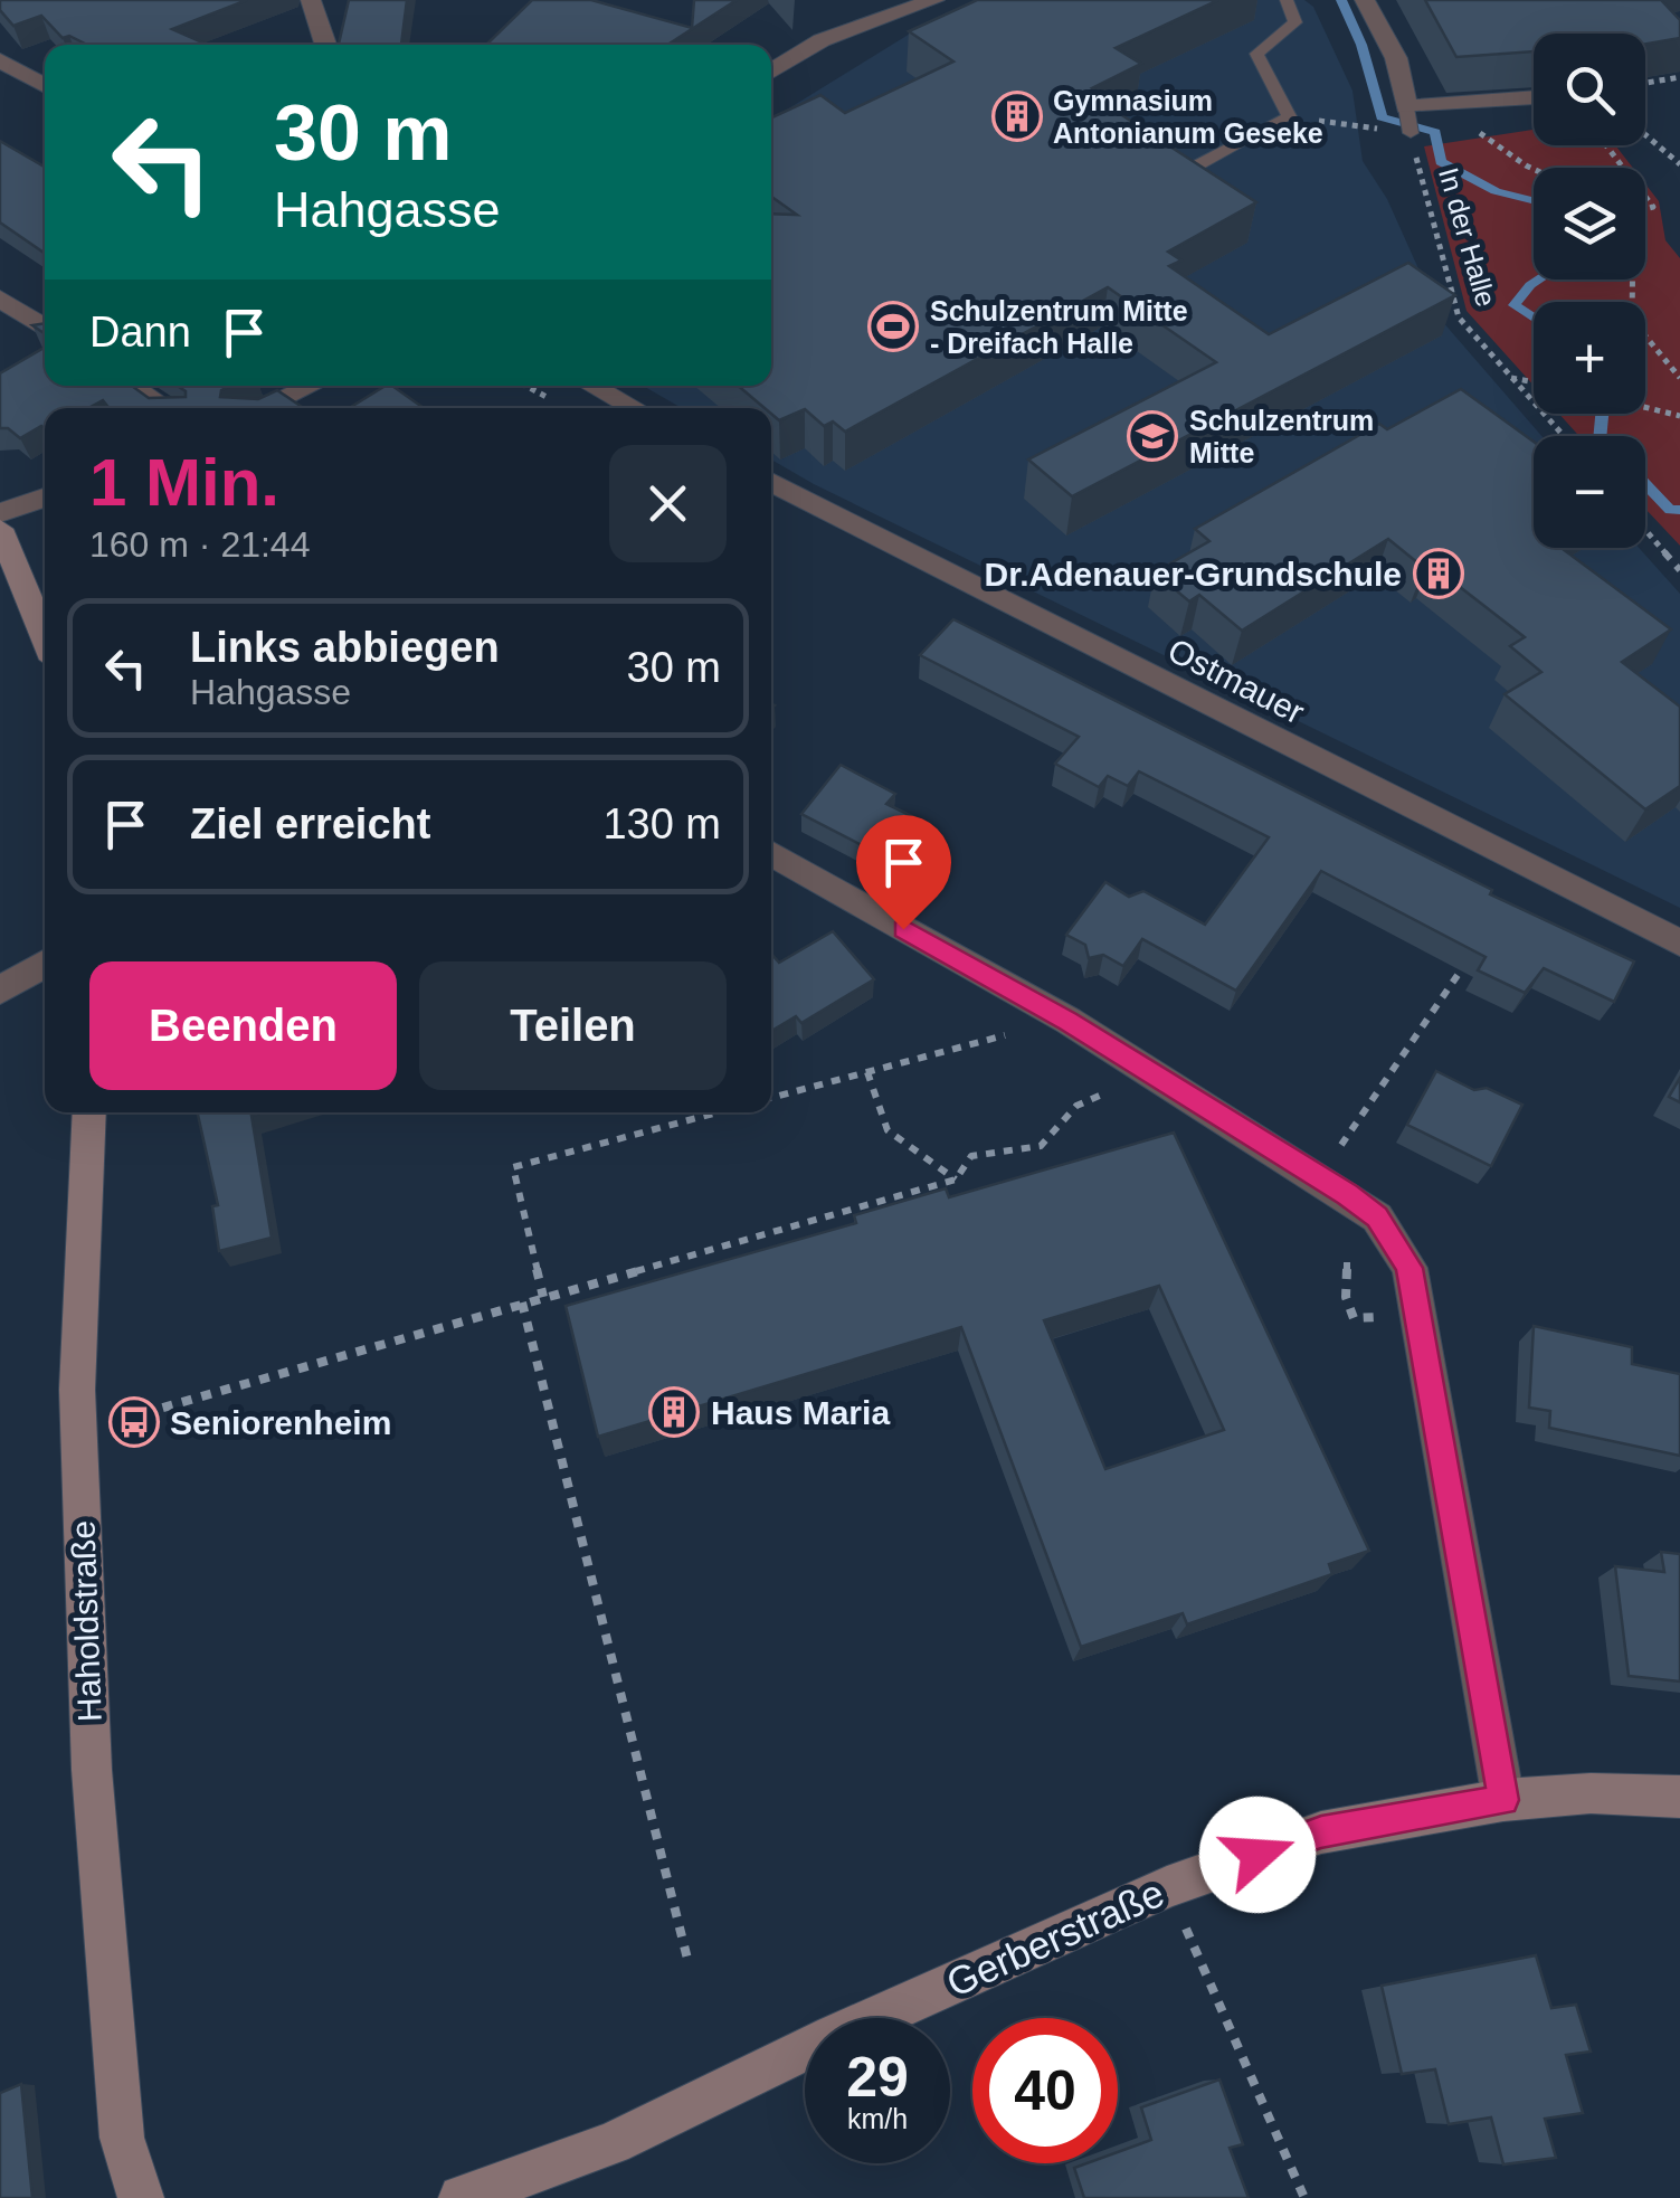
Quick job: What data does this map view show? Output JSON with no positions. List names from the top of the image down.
{
  "streets": {
    "street": [
      "In der Halle",
      "Ostmauer",
      "Haholdstraße",
      "Gerberstraße"
    ]
  },
  "places": {
    "building": ["Gymnasium Antonianum Geseke", "Dr.Adenauer-Grundschule", "Haus Maria"],
    "sports": ["Schulzentrum Mitte - Dreifach Halle"],
    "school or university": ["Schulzentrum Mitte"],
    "bus stop": ["Seniorenheim"]
  },
  "page": {
    "map_buttons": ["+", "−"],
    "turn": ["30 m", "Hahgasse"],
    "then": "Dann",
    "heading": ["1 Min.", "160 m · 21:44"],
    "list": [
      {
        "name": "Links abbiegen",
        "note": "Hahgasse",
        "value": "30 m"
      },
      {
        "name": "Ziel erreicht",
        "value": "130 m"
      }
    ],
    "buttons": ["Beenden", "Teilen"],
    "speed": "29 km/h",
    "limit": "40"
  }
}
